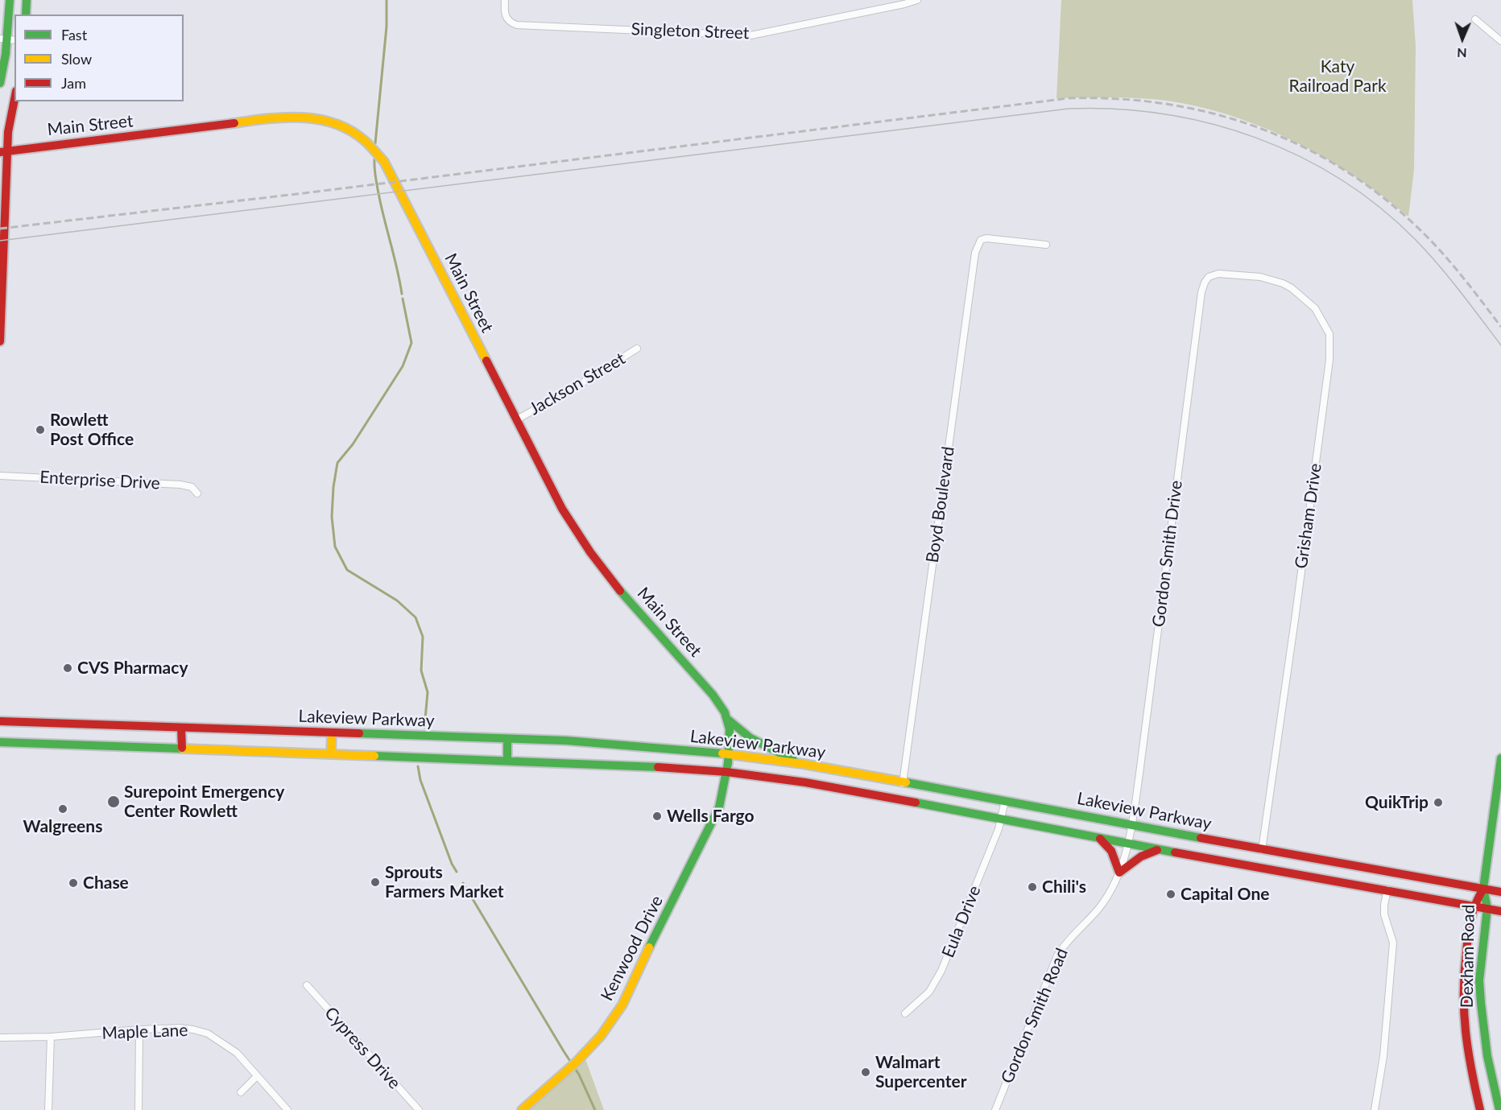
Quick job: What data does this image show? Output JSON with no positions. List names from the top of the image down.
{
  "streets": {
    "main road": [
      "Main Street",
      "Lakeview Parkway",
      "Kenwood Drive",
      "Dexham Road"
    ],
    "street": [
      "Singleton Street",
      "Jackson Street",
      "Enterprise Drive",
      "Boyd Boulevard",
      "Grisham Drive",
      "Gordon Smith Drive",
      "Eula Drive",
      "Gordon Smith Road",
      "Maple Lane",
      "Cypress Drive"
    ]
  },
  "crossings": [
    ["Main Street", "Jackson Street"],
    ["Boyd Boulevard", "Lakeview Parkway"],
    ["Grisham Drive", "Gordon Smith Drive"],
    ["Grisham Drive", "Lakeview Parkway"],
    ["Gordon Smith Drive", "Lakeview Parkway"],
    ["Gordon Smith Drive", "Gordon Smith Road"],
    ["Lakeview Parkway", "Eula Drive"],
    ["Lakeview Parkway", "Kenwood Drive"],
    ["Lakeview Parkway", "Dexham Road"],
    ["Lakeview Parkway", "Gordon Smith Road"]
  ],
  "parks": ["Katy Railroad Park"],
  "places": [
    "Rowlett Post Office",
    "CVS Pharmacy",
    "Surepoint Emergency Center Rowlett",
    "QuikTrip",
    "Walgreens",
    "Wells Fargo",
    "Sprouts Farmers Market",
    "Chase",
    "Chili's",
    "Capital One",
    "Walmart Supercenter"
  ],
  "legend": ["Fast", "Slow", "Jam"],
  "north": "bottom"
}
